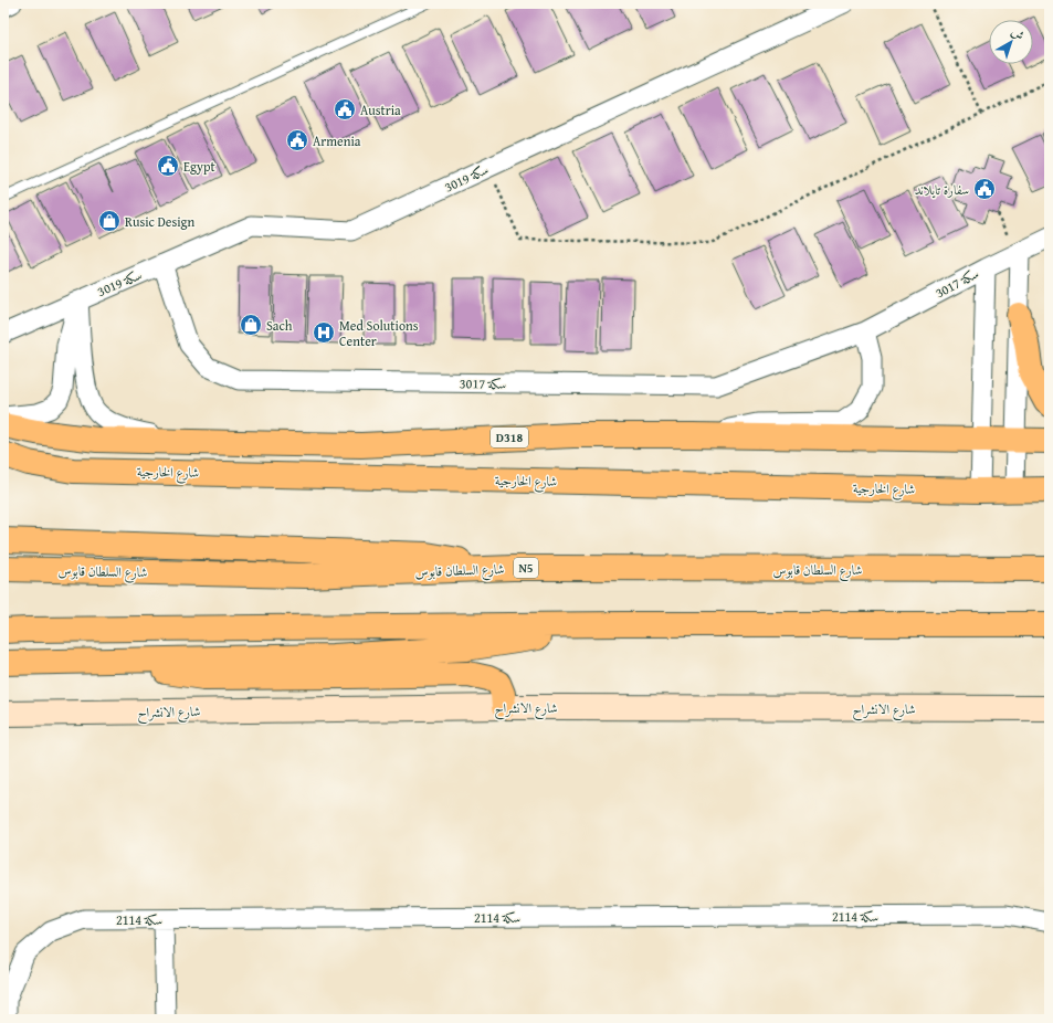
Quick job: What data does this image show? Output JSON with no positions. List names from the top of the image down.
{
  "streets": {
    "main road": [
      "D318",
      "شارع الخارجية",
      "N5",
      "شارع السلطان قابوس"
    ],
    "street": [
      "سكة 3019",
      "سكة 3017",
      "شارع الانشراح",
      "سكة 2114"
    ]
  },
  "crossings": [
    ["سكة 3019", "سكة 3017"]
  ],
  "places": {
    "public building": [
      "Austria",
      "Armenia",
      "Egypt",
      "سفارة تايلاند"
    ],
    "shop": ["Rusic Design", "Sach"],
    "hospital": ["Med Solutions Center"]
  },
  "north": "top right"
}
